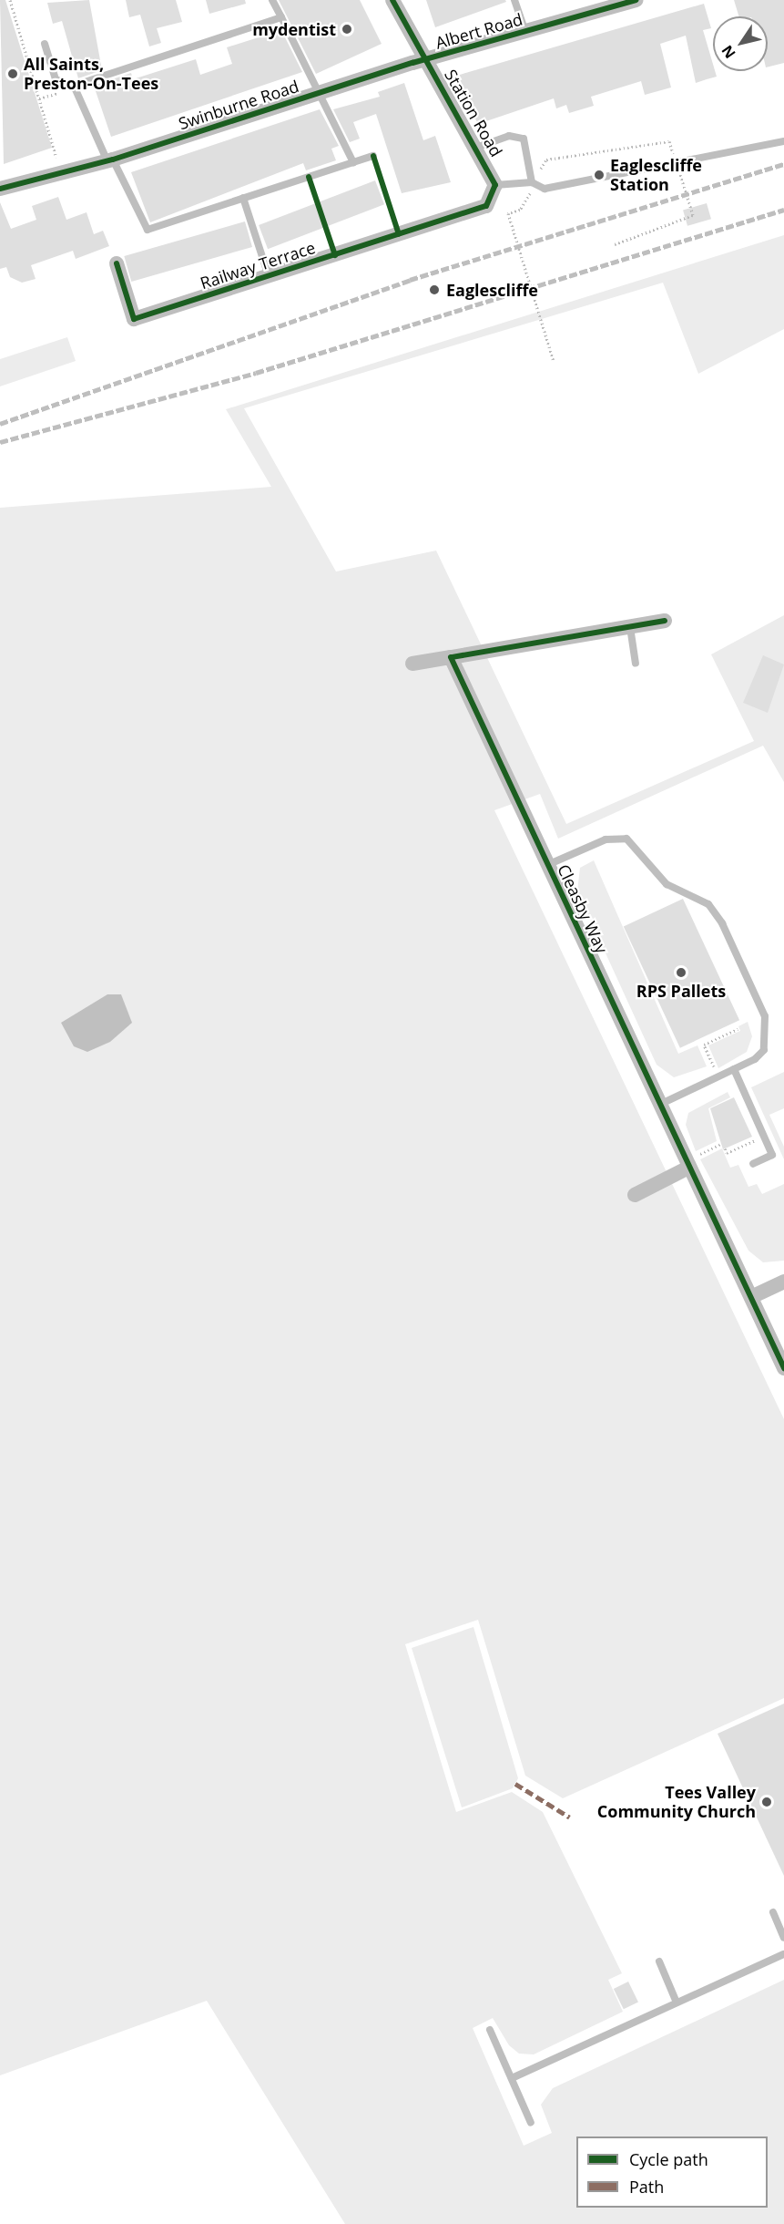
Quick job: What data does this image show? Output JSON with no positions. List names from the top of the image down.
{
  "streets": {
    "street": [
      "Albert Road",
      "Swinburne Road",
      "Station Road",
      "Railway Terrace",
      "Cleasby Way"
    ]
  },
  "crossings": [
    ["Albert Road", "Swinburne Road"],
    ["Albert Road", "Station Road"],
    ["Swinburne Road", "Station Road"],
    ["Station Road", "Railway Terrace"]
  ],
  "places": [
    "mydentist",
    "All Saints, Preston-On-Tees",
    "Eaglescliffe Station",
    "Eaglescliffe",
    "RPS Pallets",
    "Tees Valley Community Church"
  ],
  "legend": ["Cycle path", "Path"],
  "north": "bottom left"
}
